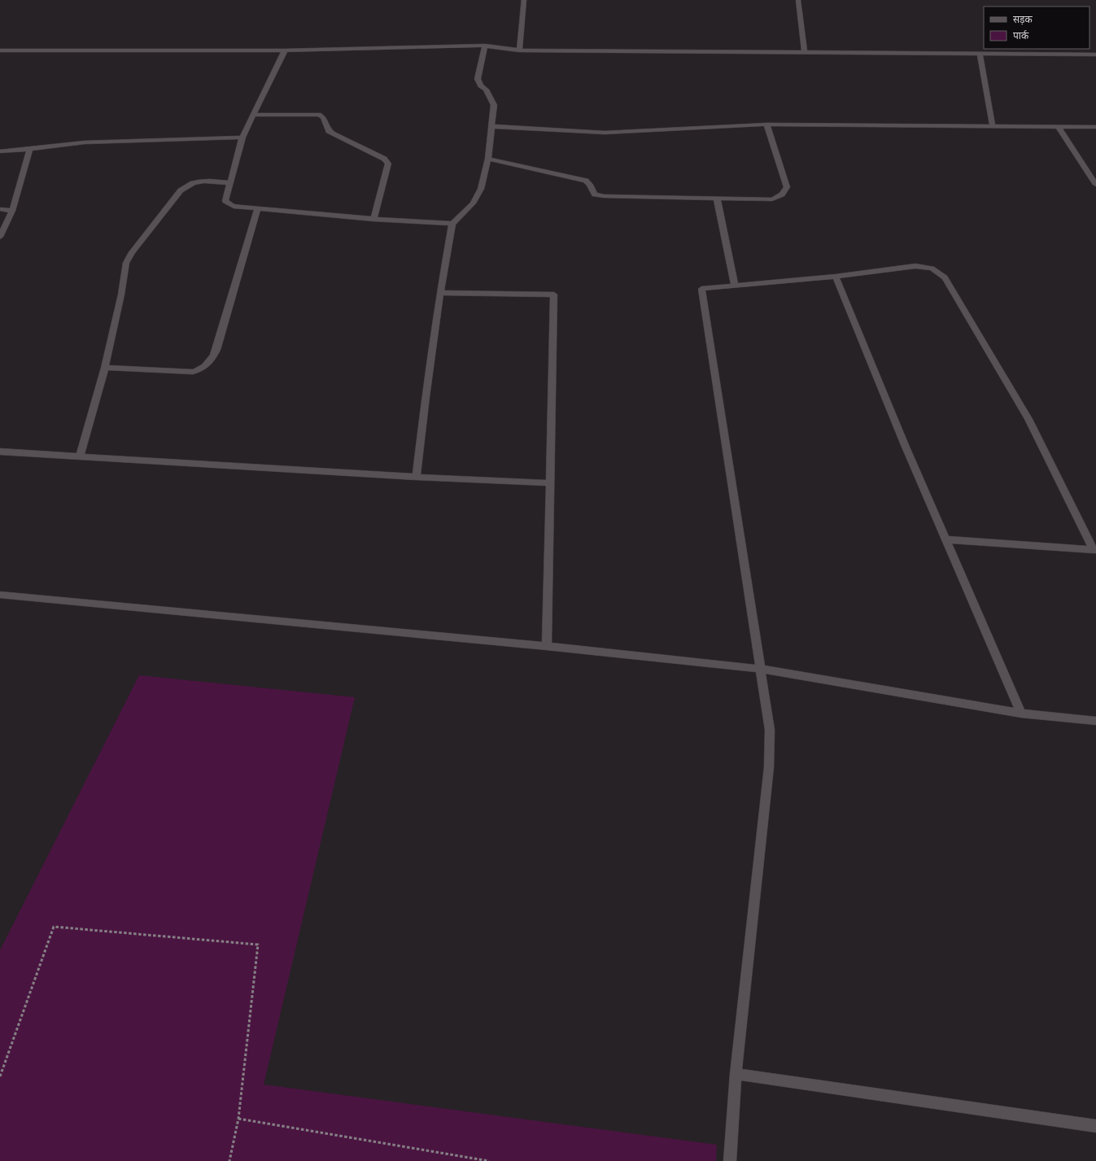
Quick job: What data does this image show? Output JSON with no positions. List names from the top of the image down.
{
  "legend": ["सड़क", "पार्क"]
}
